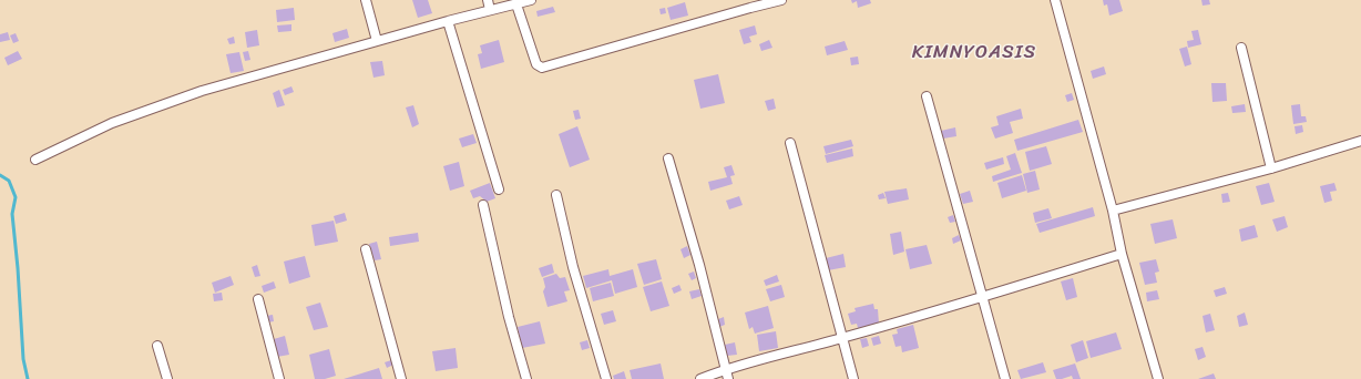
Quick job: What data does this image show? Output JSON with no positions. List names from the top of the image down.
{
  "districts": ["KIMNYOASIS"]
}
